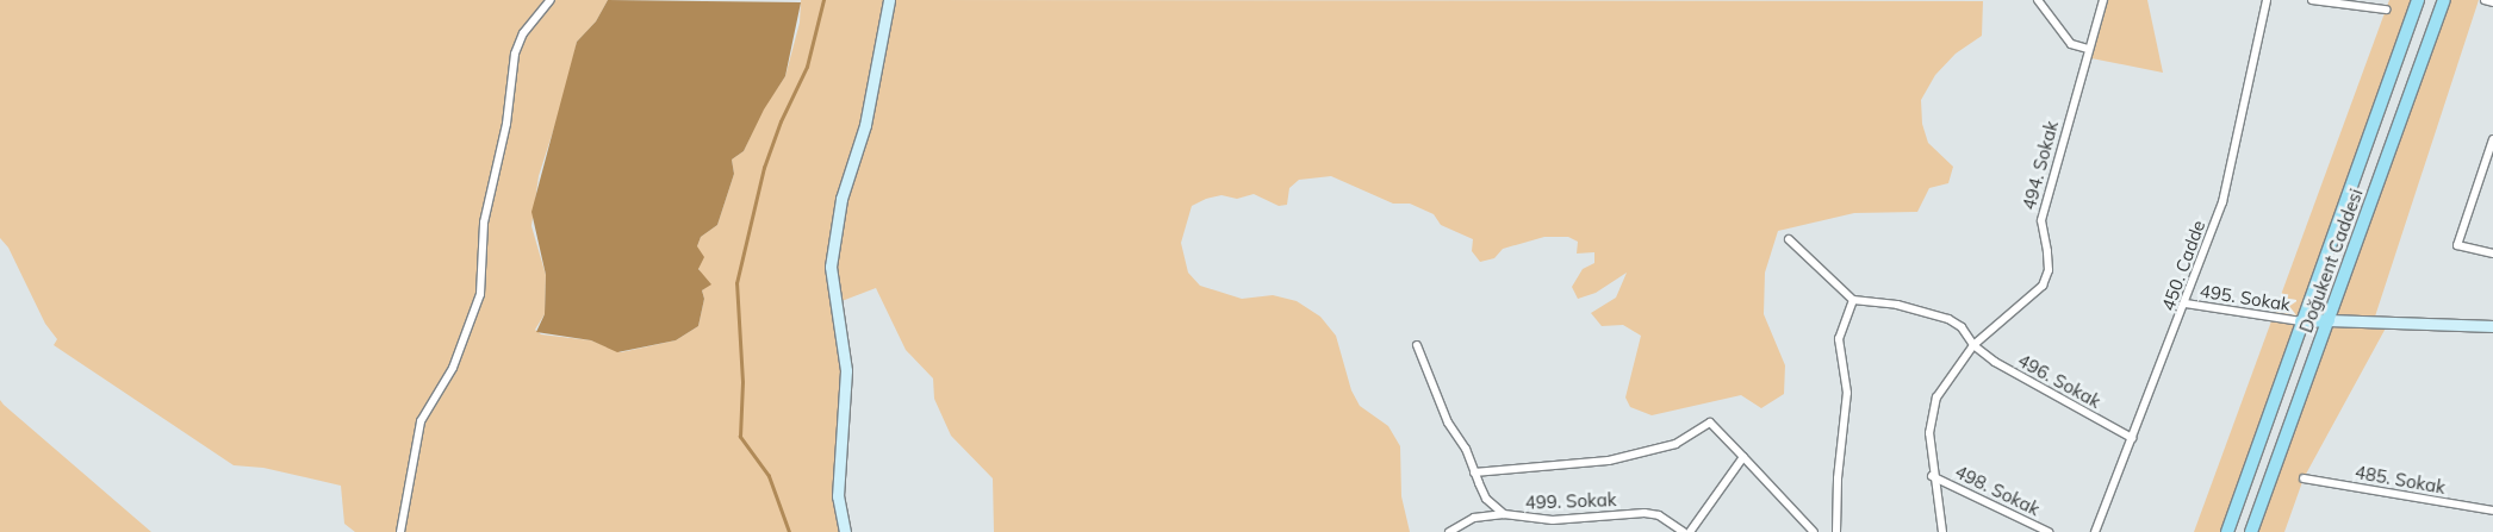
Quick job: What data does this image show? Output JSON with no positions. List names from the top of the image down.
{
  "streets": {
    "main road": ["Doğukent Caddesi"],
    "street": [
      "494. Sokak",
      "450. Cadde",
      "495. Sokak",
      "496. Sokak",
      "485. Sokak",
      "498. Sokak",
      "499. Sokak"
    ]
  },
  "crossings": [
    ["494. Sokak", "496. Sokak"],
    ["494. Sokak", "498. Sokak"],
    ["Doğukent Caddesi", "495. Sokak"],
    ["450. Cadde", "495. Sokak"],
    ["450. Cadde", "496. Sokak"]
  ]
}
